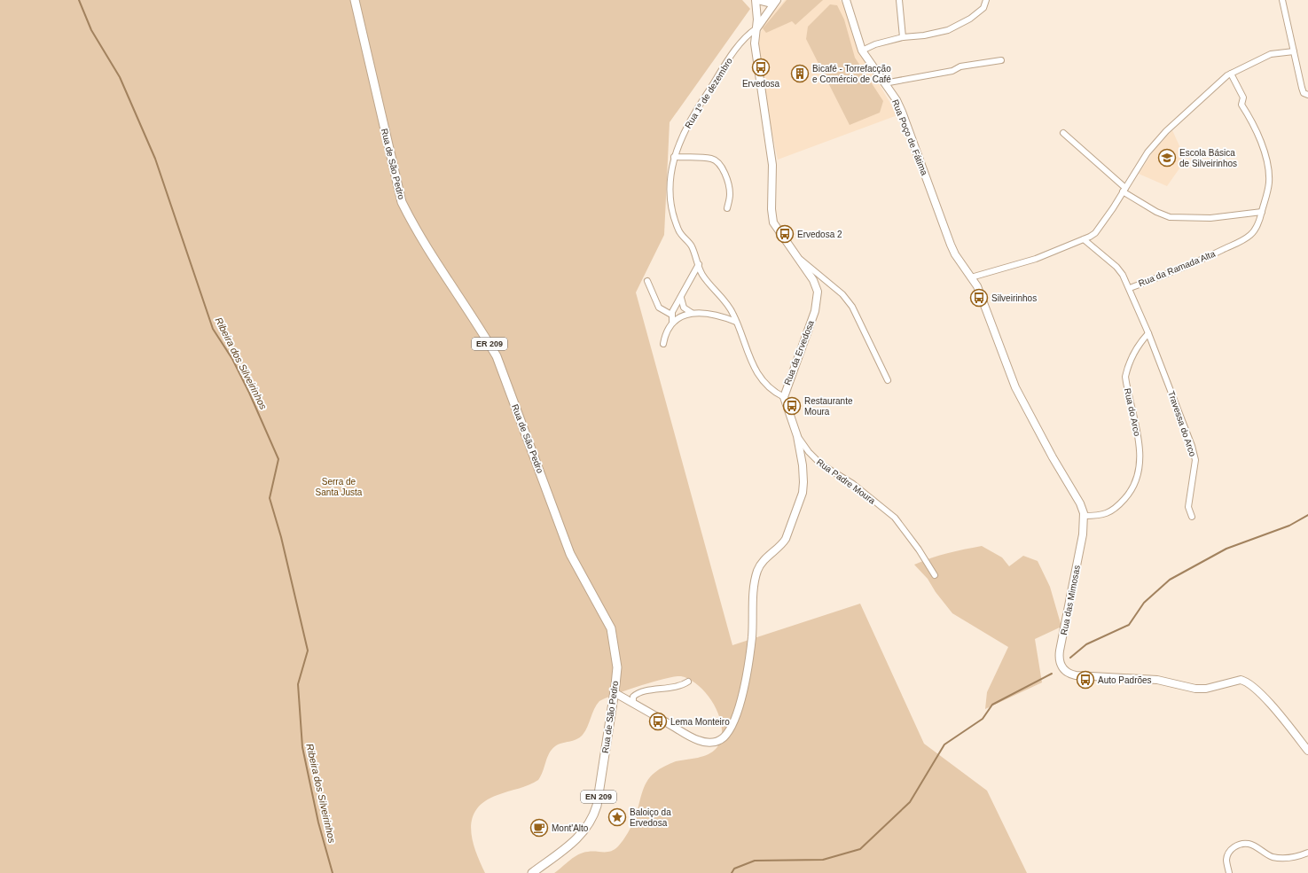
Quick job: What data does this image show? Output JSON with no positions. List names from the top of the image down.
{
  "streets": {
    "main road": ["Rua de São Pedro", "ER 209", "EN 209"],
    "street": [
      "Rua 1º de dezembro",
      "Rua Poço de Fátima",
      "Rua da Ramada Alta",
      "Rua da Ervedosa",
      "Rua do Arco",
      "Travessa do Arco",
      "Rua Padre Moura",
      "Rua das Mimosas"
    ]
  },
  "crossings": [
    ["Rua 1º de dezembro", "Rua da Ervedosa"],
    ["Rua Poço de Fátima", "Rua das Mimosas"],
    ["Rua de São Pedro", "Rua da Ervedosa"],
    ["Rua da Ervedosa", "Rua Padre Moura"],
    ["Rua do Arco", "Travessa do Arco"],
    ["Rua do Arco", "Rua das Mimosas"]
  ],
  "water": ["Ribeira dos Silveirinhos"],
  "parks": ["Serra de Santa Justa"],
  "places": {
    "bus stop": [
      "Ervedosa",
      "Ervedosa 2",
      "Silveirinhos",
      "Restaurante Moura",
      "Auto Padrões",
      "Lema Monteiro"
    ],
    "building": ["Bicafé - Torrefacção e Comércio de Café"],
    "school or university": ["Escola Básica de Silveirinhos"],
    "place": ["Baloiço da Ervedosa"],
    "cafe": ["Mont'Alto"]
  }
}
